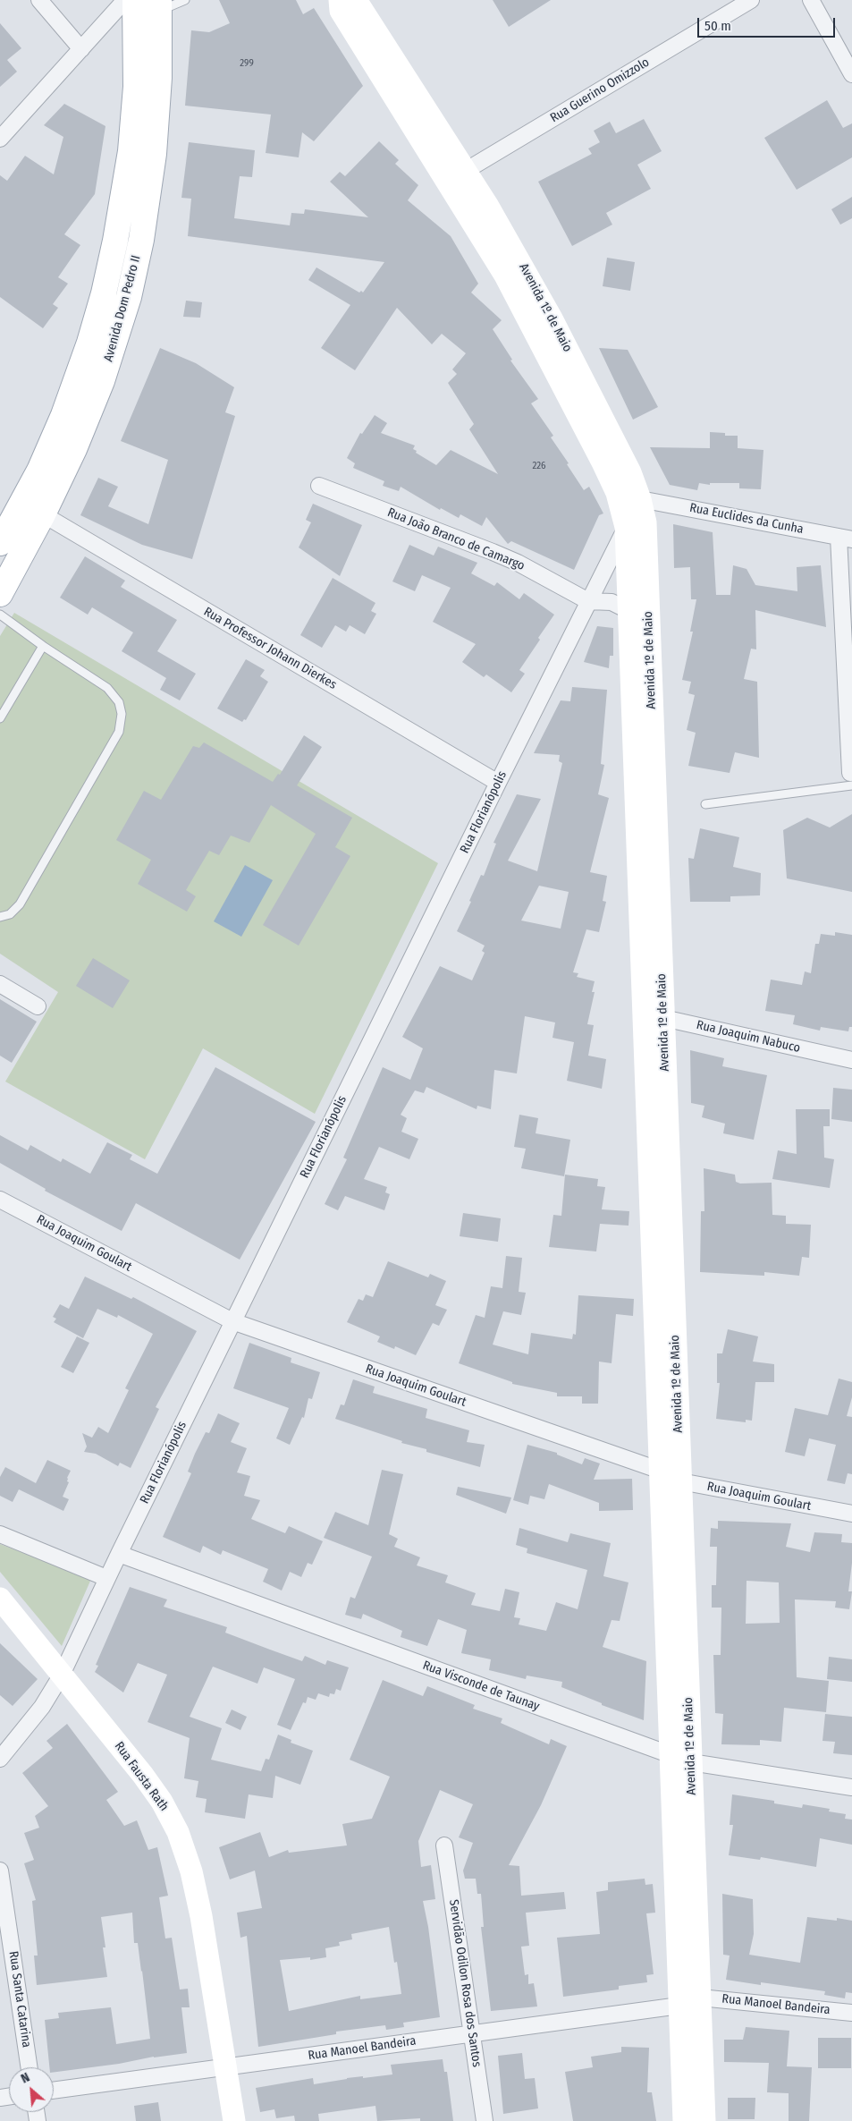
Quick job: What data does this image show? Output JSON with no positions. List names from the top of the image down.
{
  "streets": {
    "main road": ["Avenida 1º de Maio", "Avenida Dom Pedro II", "Rua Fausta Rath"],
    "street": [
      "Rua Guerino Omizzolo",
      "Rua Euclides da Cunha",
      "Rua João Branco de Camargo",
      "Rua Professor Johann Dierkes",
      "Rua Florianópolis",
      "Rua Joaquim Nabuco",
      "Rua Joaquim Goulart",
      "Rua Visconde de Taunay",
      "Servidão Odilon Rosa dos Santos",
      "Rua Santa Catarina",
      "Rua Manoel Bandeira"
    ]
  },
  "crossings": [
    ["Rua Guerino Omizzolo", "Avenida 1º de Maio"],
    ["Avenida 1º de Maio", "Rua Euclides da Cunha"],
    ["Avenida 1º de Maio", "Rua Florianópolis"],
    ["Avenida 1º de Maio", "Rua Joaquim Nabuco"],
    ["Avenida 1º de Maio", "Rua Joaquim Goulart"],
    ["Avenida 1º de Maio", "Rua Visconde de Taunay"],
    ["Avenida 1º de Maio", "Rua Manoel Bandeira"],
    ["Avenida Dom Pedro II", "Rua Professor Johann Dierkes"],
    ["Rua João Branco de Camargo", "Rua Florianópolis"],
    ["Rua Professor Johann Dierkes", "Rua Florianópolis"],
    ["Rua Florianópolis", "Rua Joaquim Goulart"],
    ["Rua Florianópolis", "Rua Visconde de Taunay"],
    ["Rua Florianópolis", "Rua Fausta Rath"],
    ["Rua Fausta Rath", "Rua Manoel Bandeira"],
    ["Servidão Odilon Rosa dos Santos", "Rua Manoel Bandeira"]
  ],
  "house_numbers": ["299", "226"],
  "scale_bar": "50 m",
  "north": "top left"
}
